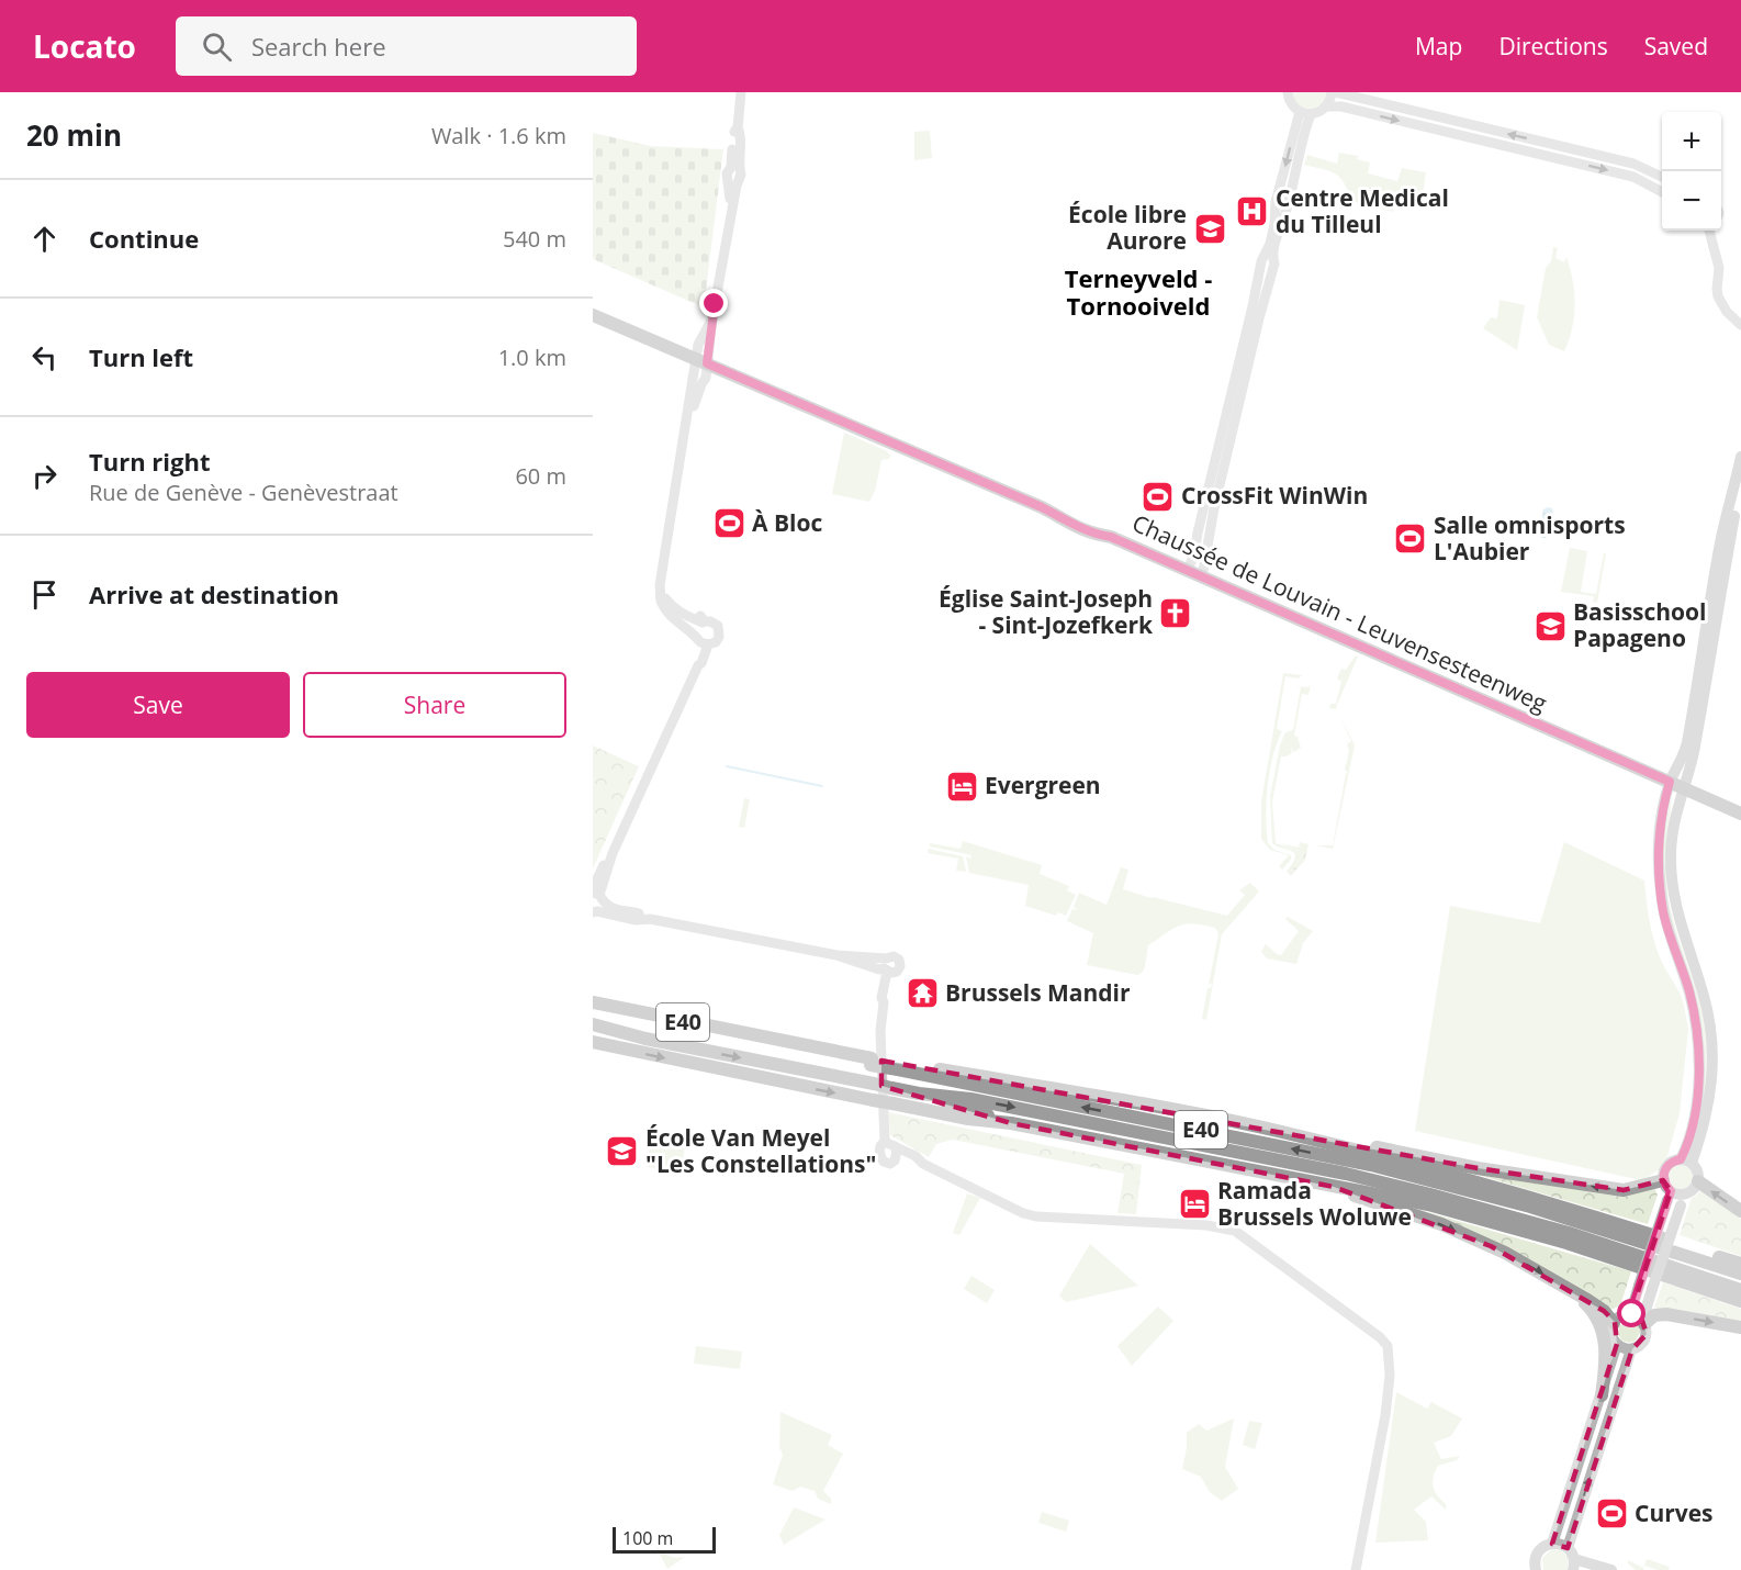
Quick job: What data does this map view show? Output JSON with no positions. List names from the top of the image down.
{
  "streets": {
    "highway": ["E40"],
    "main road": ["Chaussée de Louvain - Leuvensesteenweg"]
  },
  "districts": ["Terneyveld - Tornooiveld"],
  "places": {
    "hospital": ["Centre Medical du Tilleul"],
    "school or university": ["École libre Aurore", "Basisschool Papageno", "École Van Meyel \"Les Constellations\""],
    "sports": [
      "CrossFit WinWin",
      "À Bloc",
      "Salle omnisports L'Aubier",
      "Curves"
    ],
    "church": ["Église Saint-Joseph - Sint-Jozefkerk"],
    "hotel": ["Evergreen", "Ramada Brussels Woluwe"],
    "temple": ["Brussels Mandir"]
  },
  "scale_bar": "100 m",
  "page": {
    "header": "Locato",
    "search": "Search here",
    "nav": ["Map", "Directions", "Saved"],
    "heading": ["20 min", "Walk · 1.6 km"],
    "map_buttons": ["+", "−"],
    "list": [
      ["Continue", "540 m"],
      ["Turn left", "1.0 km"],
      ["Turn right", "Rue de Genève - Genèvestraat", "60 m"],
      "Arrive at destination"
    ],
    "buttons": ["Save", "Share"],
    "scale": "100 m"
  }
}
